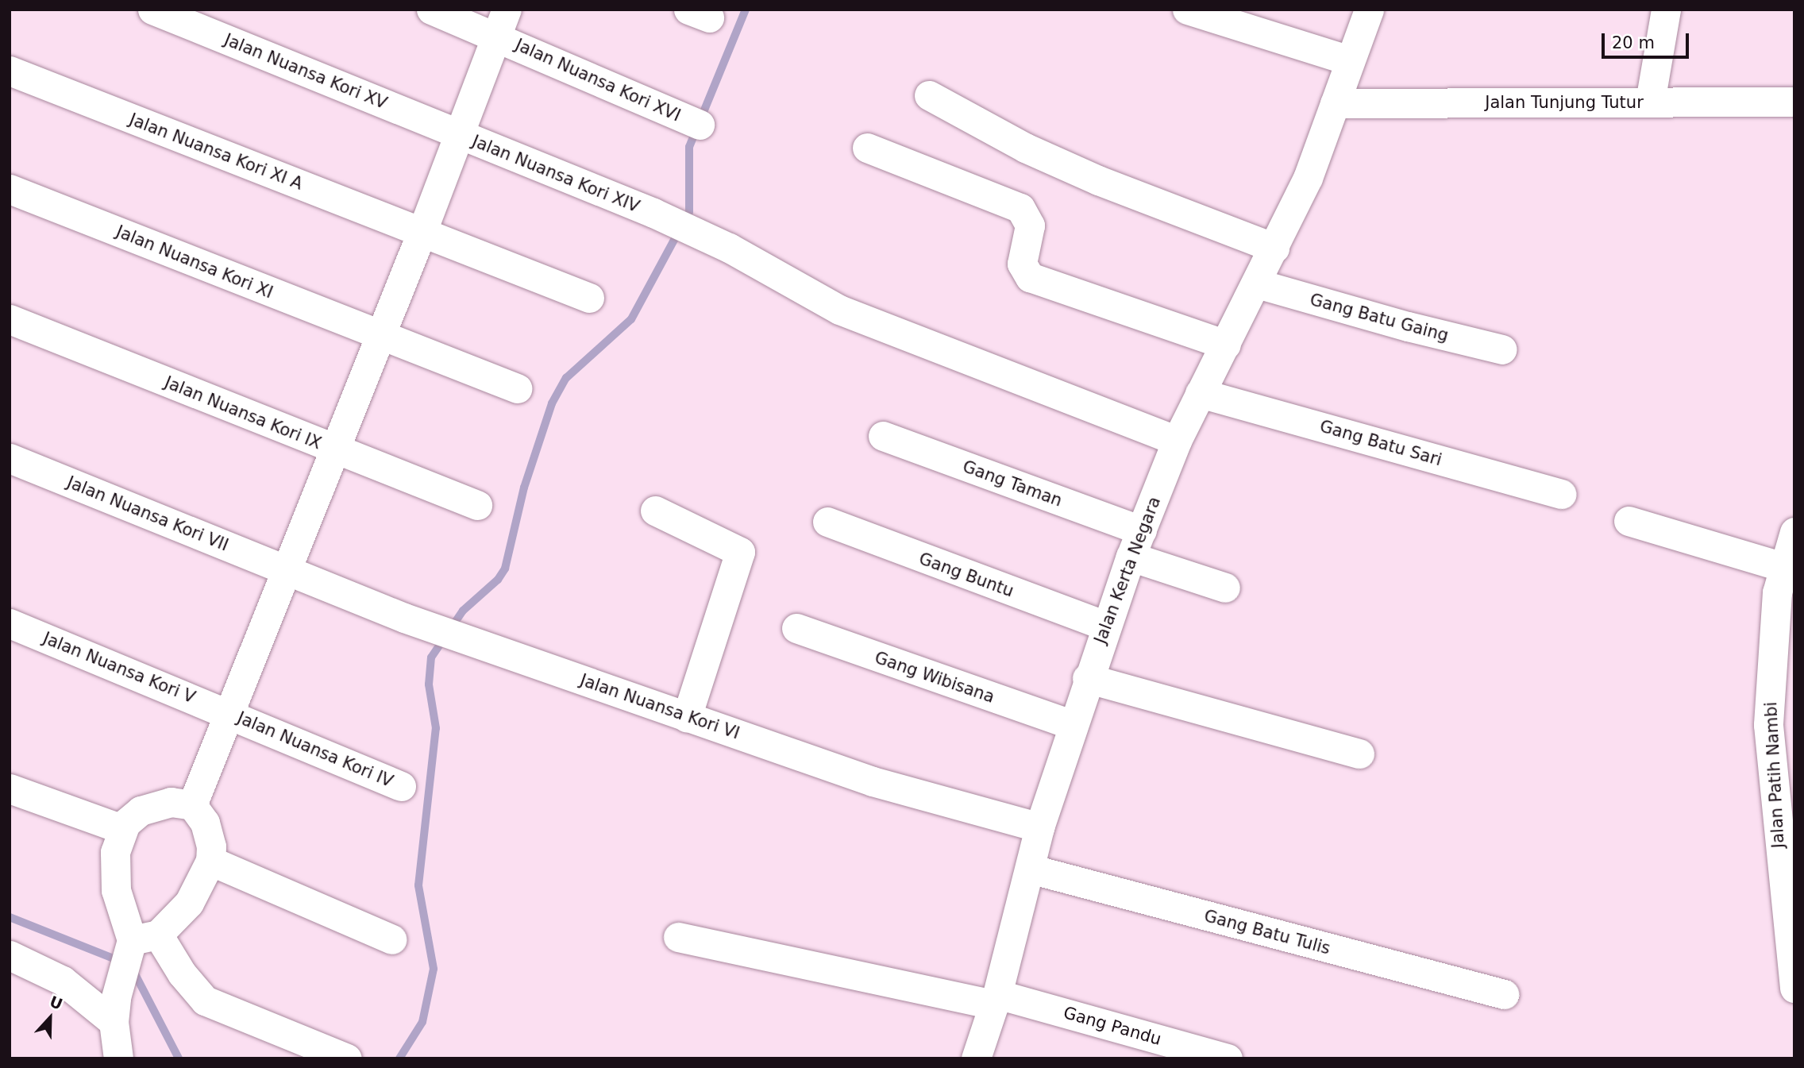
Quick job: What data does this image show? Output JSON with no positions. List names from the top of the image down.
{
  "streets": {
    "street": [
      "Jalan Nuansa Kori XV",
      "Jalan Nuansa Kori XVI",
      "Jalan Tunjung Tutur",
      "Jalan Nuansa Kori XI A",
      "Jalan Nuansa Kori XIV",
      "Jalan Nuansa Kori XI",
      "Gang Batu Gaing",
      "Jalan Nuansa Kori IX",
      "Gang Batu Sari",
      "Gang Taman",
      "Jalan Nuansa Kori VII",
      "Jalan Kerta Negara",
      "Gang Buntu",
      "Jalan Nuansa Kori V",
      "Gang Wibisana",
      "Jalan Nuansa Kori VI",
      "Jalan Nuansa Kori IV",
      "Jalan Patih Nambi",
      "Gang Batu Tulis",
      "Gang Pandu"
    ]
  },
  "crossings": [
    ["Jalan Nuansa Kori XV", "Jalan Nuansa Kori XIV"],
    ["Jalan Tunjung Tutur", "Jalan Kerta Negara"],
    ["Jalan Nuansa Kori XIV", "Jalan Kerta Negara"],
    ["Gang Batu Gaing", "Jalan Kerta Negara"],
    ["Gang Batu Sari", "Jalan Kerta Negara"],
    ["Gang Taman", "Jalan Kerta Negara"],
    ["Jalan Nuansa Kori VII", "Jalan Nuansa Kori VI"],
    ["Jalan Kerta Negara", "Gang Buntu"],
    ["Jalan Kerta Negara", "Gang Wibisana"],
    ["Jalan Kerta Negara", "Jalan Nuansa Kori VI"],
    ["Jalan Kerta Negara", "Gang Batu Tulis"],
    ["Jalan Kerta Negara", "Gang Pandu"],
    ["Jalan Nuansa Kori V", "Jalan Nuansa Kori IV"]
  ],
  "scale_bar": "20 m",
  "north": "top"
}
